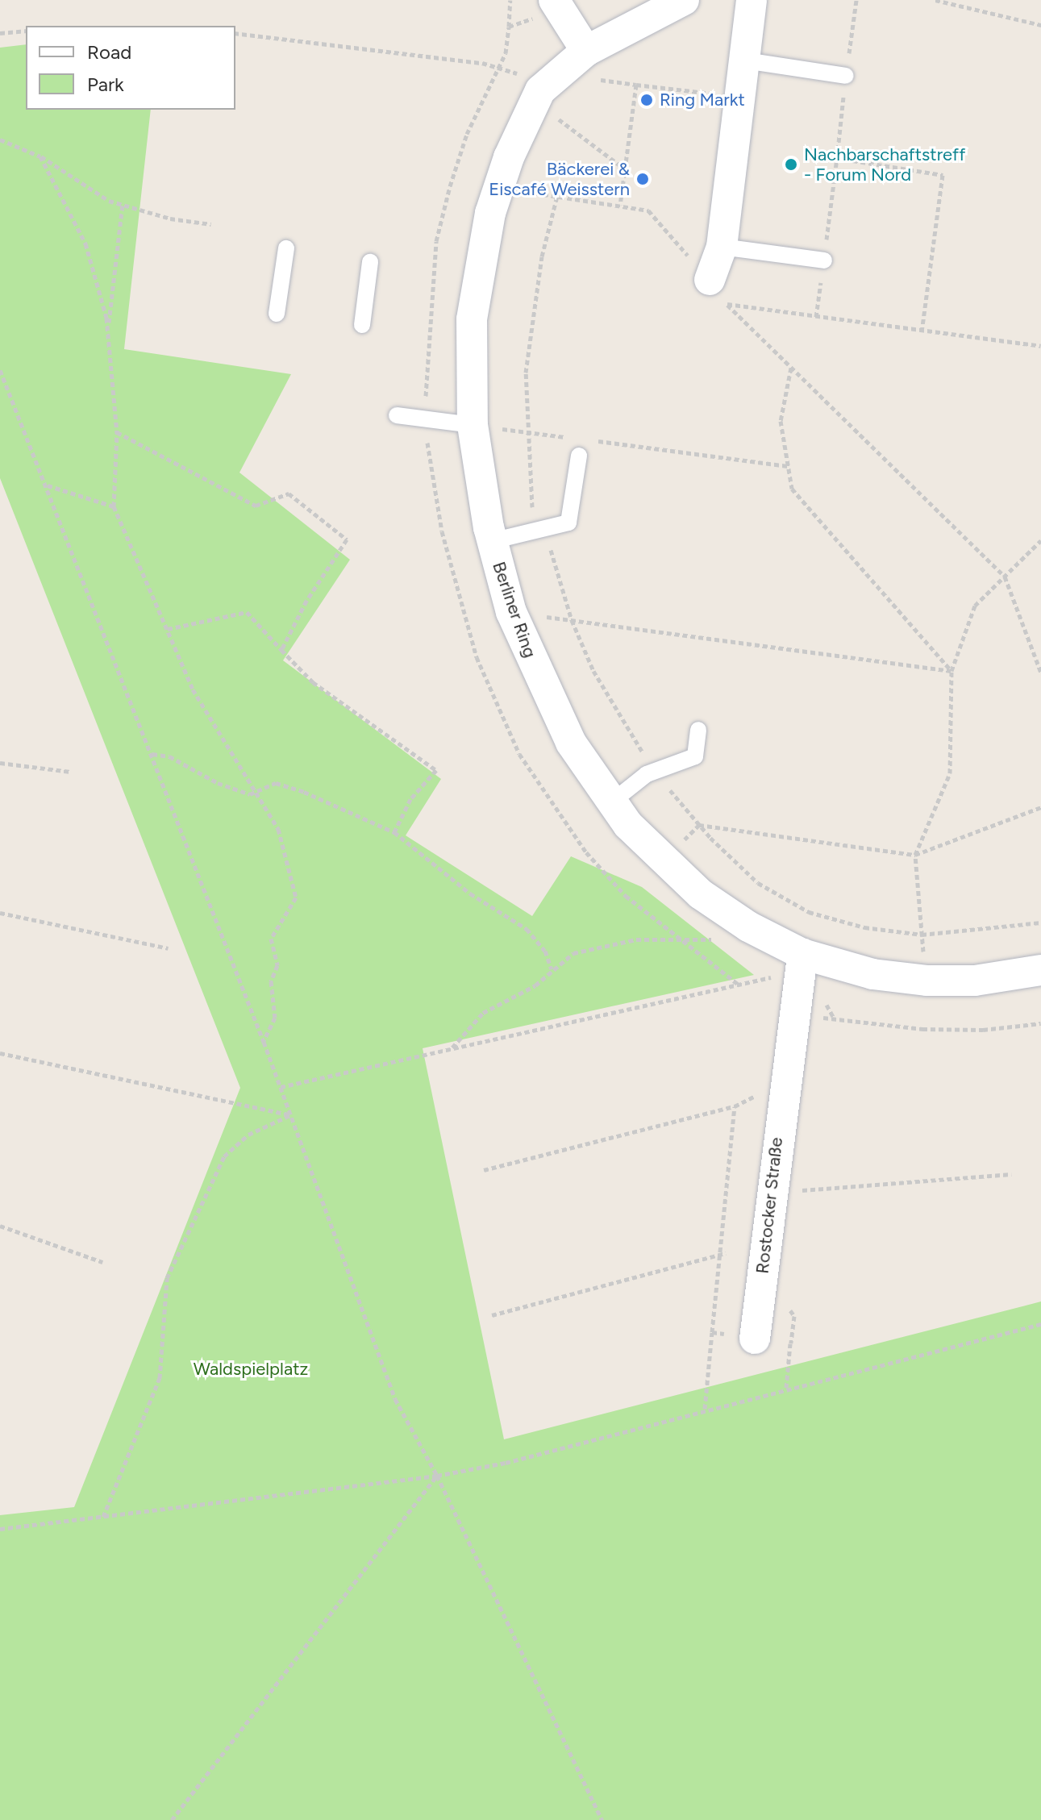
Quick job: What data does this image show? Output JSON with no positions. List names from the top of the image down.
{
  "streets": {
    "street": ["Berliner Ring", "Rostocker Straße"]
  },
  "crossings": [
    ["Berliner Ring", "Rostocker Straße"]
  ],
  "parks": ["Waldspielplatz"],
  "places": ["Ring Markt", "Nachbarschaftstreff - Forum Nord", "Bäckerei & Eiscafé Weisstern"],
  "legend": ["Road", "Park"]
}
